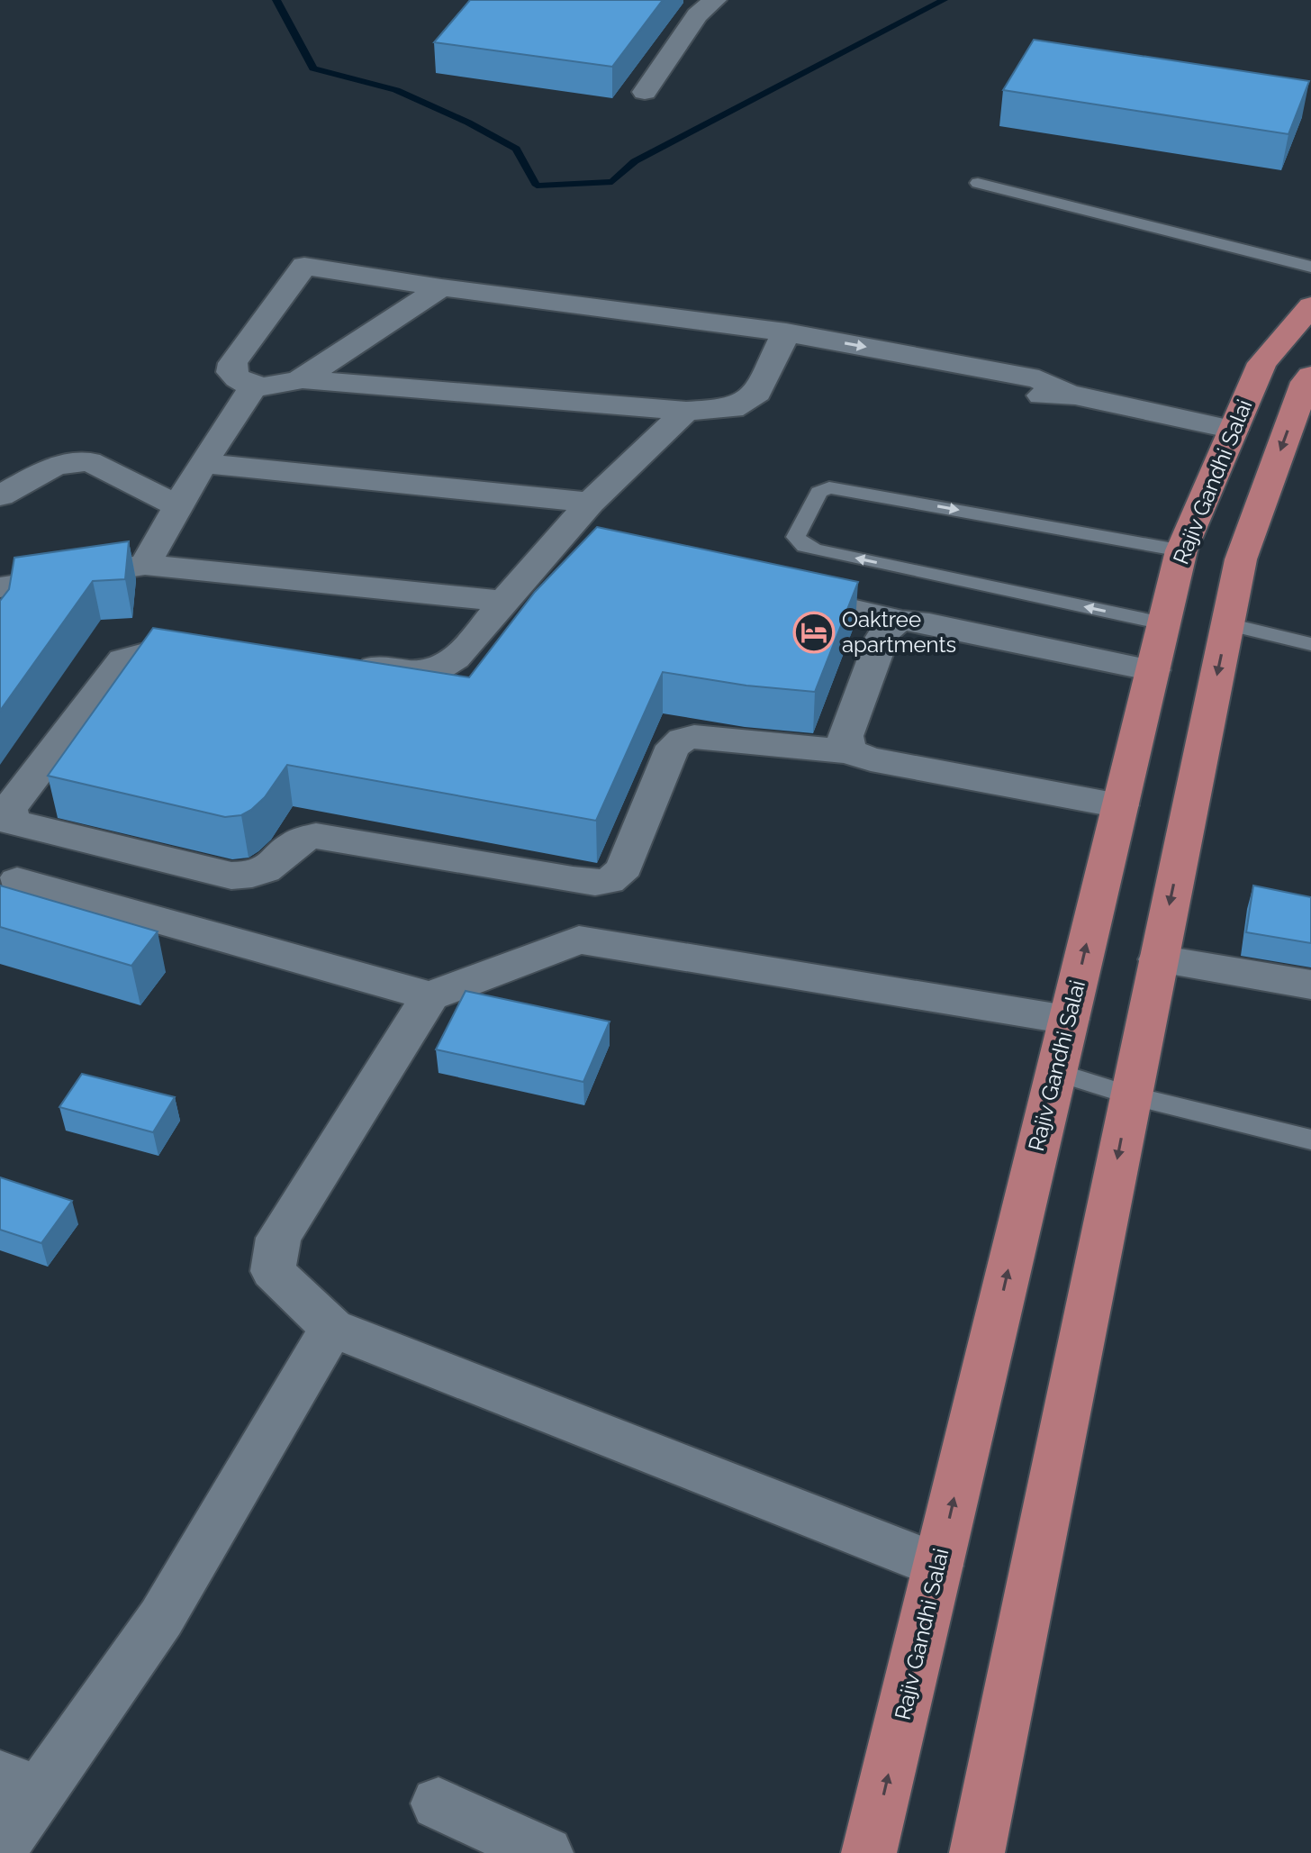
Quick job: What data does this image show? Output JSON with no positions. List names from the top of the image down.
{
  "streets": {
    "main road": ["Rajiv Gandhi Salai"]
  },
  "places": {
    "hotel": ["Oaktree apartments"]
  }
}
